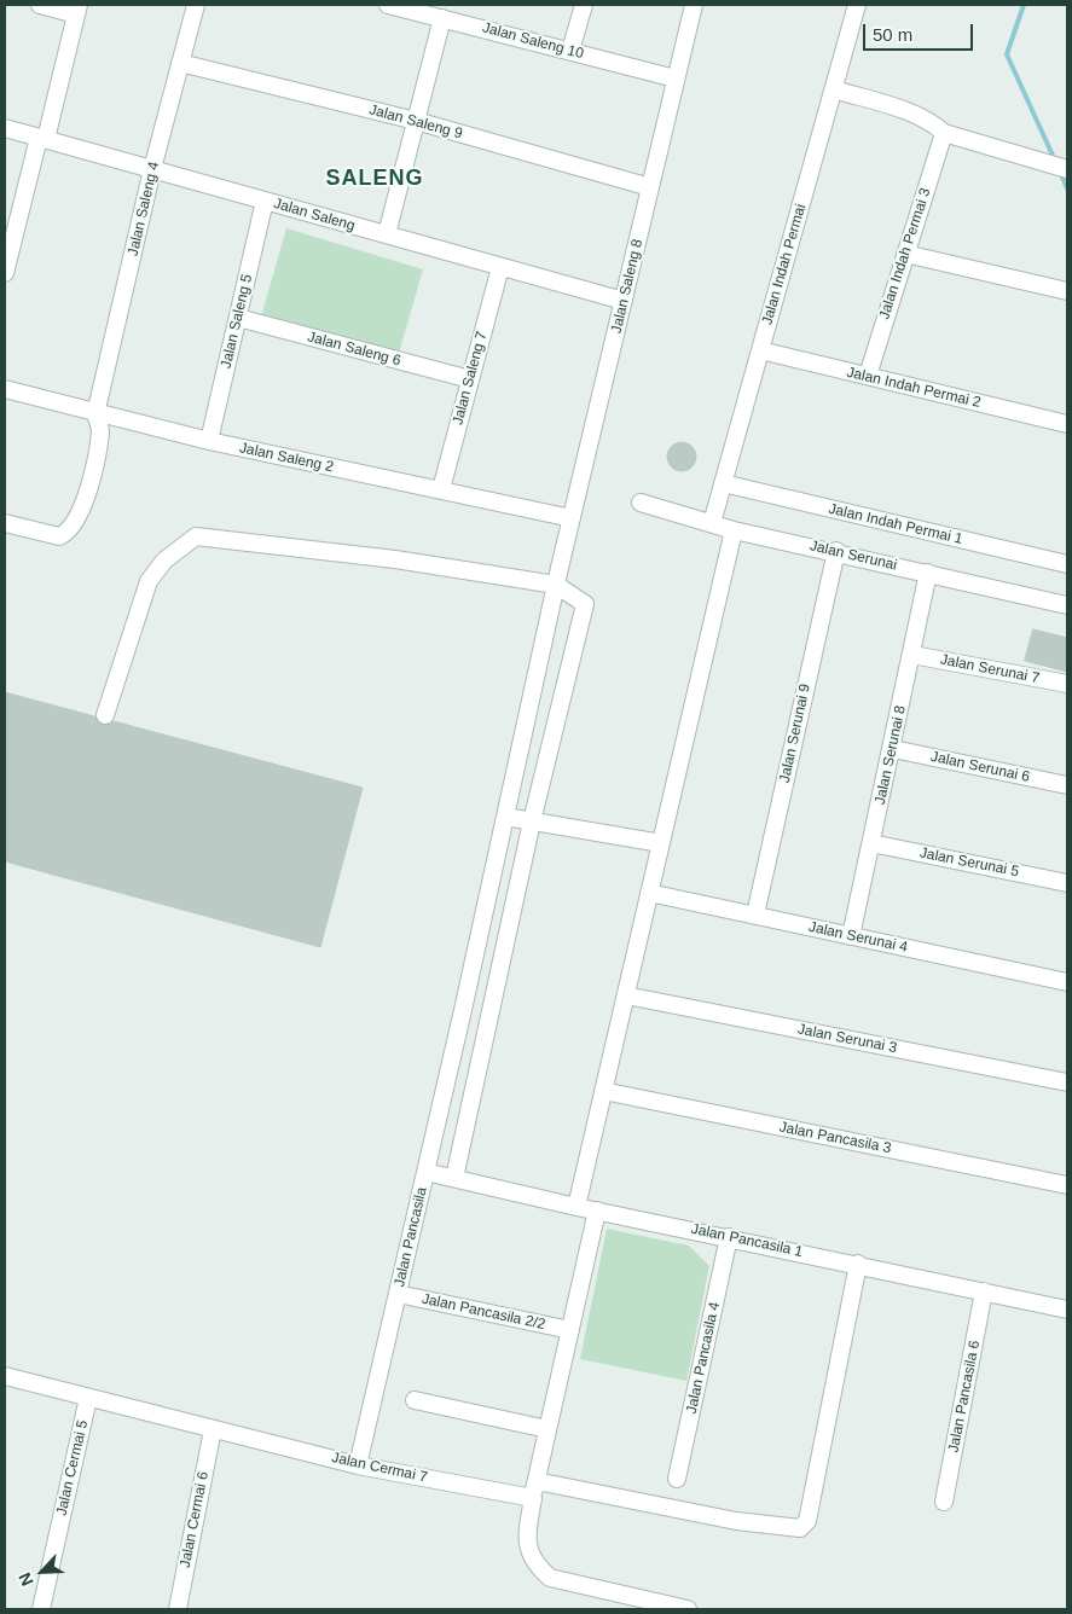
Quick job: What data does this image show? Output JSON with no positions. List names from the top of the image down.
{
  "streets": {
    "street": [
      "Jalan Saleng 10",
      "Jalan Saleng 9",
      "Jalan Saleng 4",
      "Jalan Saleng",
      "Jalan Indah Permai 3",
      "Jalan Indah Permai",
      "Jalan Saleng 8",
      "Jalan Saleng 5",
      "Jalan Saleng 6",
      "Jalan Saleng 7",
      "Jalan Indah Permai 2",
      "Jalan Saleng 2",
      "Jalan Indah Permai 1",
      "Jalan Serunai",
      "Jalan Serunai 7",
      "Jalan Serunai 9",
      "Jalan Serunai 8",
      "Jalan Serunai 6",
      "Jalan Serunai 5",
      "Jalan Serunai 4",
      "Jalan Serunai 3",
      "Jalan Pancasila 3",
      "Jalan Pancasila",
      "Jalan Pancasila 1",
      "Jalan Pancasila 2/2",
      "Jalan Pancasila 4",
      "Jalan Pancasila 6",
      "Jalan Cermai 5",
      "Jalan Cermai 7",
      "Jalan Cermai 6"
    ]
  },
  "crossings": [
    ["Jalan Saleng 10", "Jalan Saleng 8"],
    ["Jalan Saleng 9", "Jalan Saleng 4"],
    ["Jalan Saleng 9", "Jalan Saleng 8"],
    ["Jalan Saleng 4", "Jalan Saleng"],
    ["Jalan Saleng 4", "Jalan Saleng 2"],
    ["Jalan Saleng", "Jalan Saleng 8"],
    ["Jalan Saleng", "Jalan Saleng 5"],
    ["Jalan Saleng", "Jalan Saleng 7"],
    ["Jalan Indah Permai 3", "Jalan Indah Permai 2"],
    ["Jalan Indah Permai", "Jalan Indah Permai 2"],
    ["Jalan Indah Permai", "Jalan Indah Permai 1"],
    ["Jalan Indah Permai", "Jalan Serunai"],
    ["Jalan Saleng 8", "Jalan Saleng 2"],
    ["Jalan Saleng 8", "Jalan Pancasila"],
    ["Jalan Saleng 5", "Jalan Saleng 6"],
    ["Jalan Saleng 5", "Jalan Saleng 2"],
    ["Jalan Saleng 6", "Jalan Saleng 7"],
    ["Jalan Saleng 7", "Jalan Saleng 2"],
    ["Jalan Serunai", "Jalan Serunai 9"],
    ["Jalan Serunai", "Jalan Serunai 8"],
    ["Jalan Serunai 7", "Jalan Serunai 8"],
    ["Jalan Serunai 9", "Jalan Serunai 4"],
    ["Jalan Serunai 8", "Jalan Serunai 6"],
    ["Jalan Serunai 8", "Jalan Serunai 5"],
    ["Jalan Serunai 8", "Jalan Serunai 4"],
    ["Jalan Pancasila", "Jalan Pancasila 1"],
    ["Jalan Pancasila", "Jalan Pancasila 2/2"],
    ["Jalan Pancasila", "Jalan Cermai 7"],
    ["Jalan Pancasila 1", "Jalan Pancasila 4"],
    ["Jalan Pancasila 1", "Jalan Pancasila 6"],
    ["Jalan Cermai 5", "Jalan Cermai 7"],
    ["Jalan Cermai 7", "Jalan Cermai 6"]
  ],
  "districts": ["SALENG"],
  "scale_bar": "50 m",
  "north": "bottom left"
}
